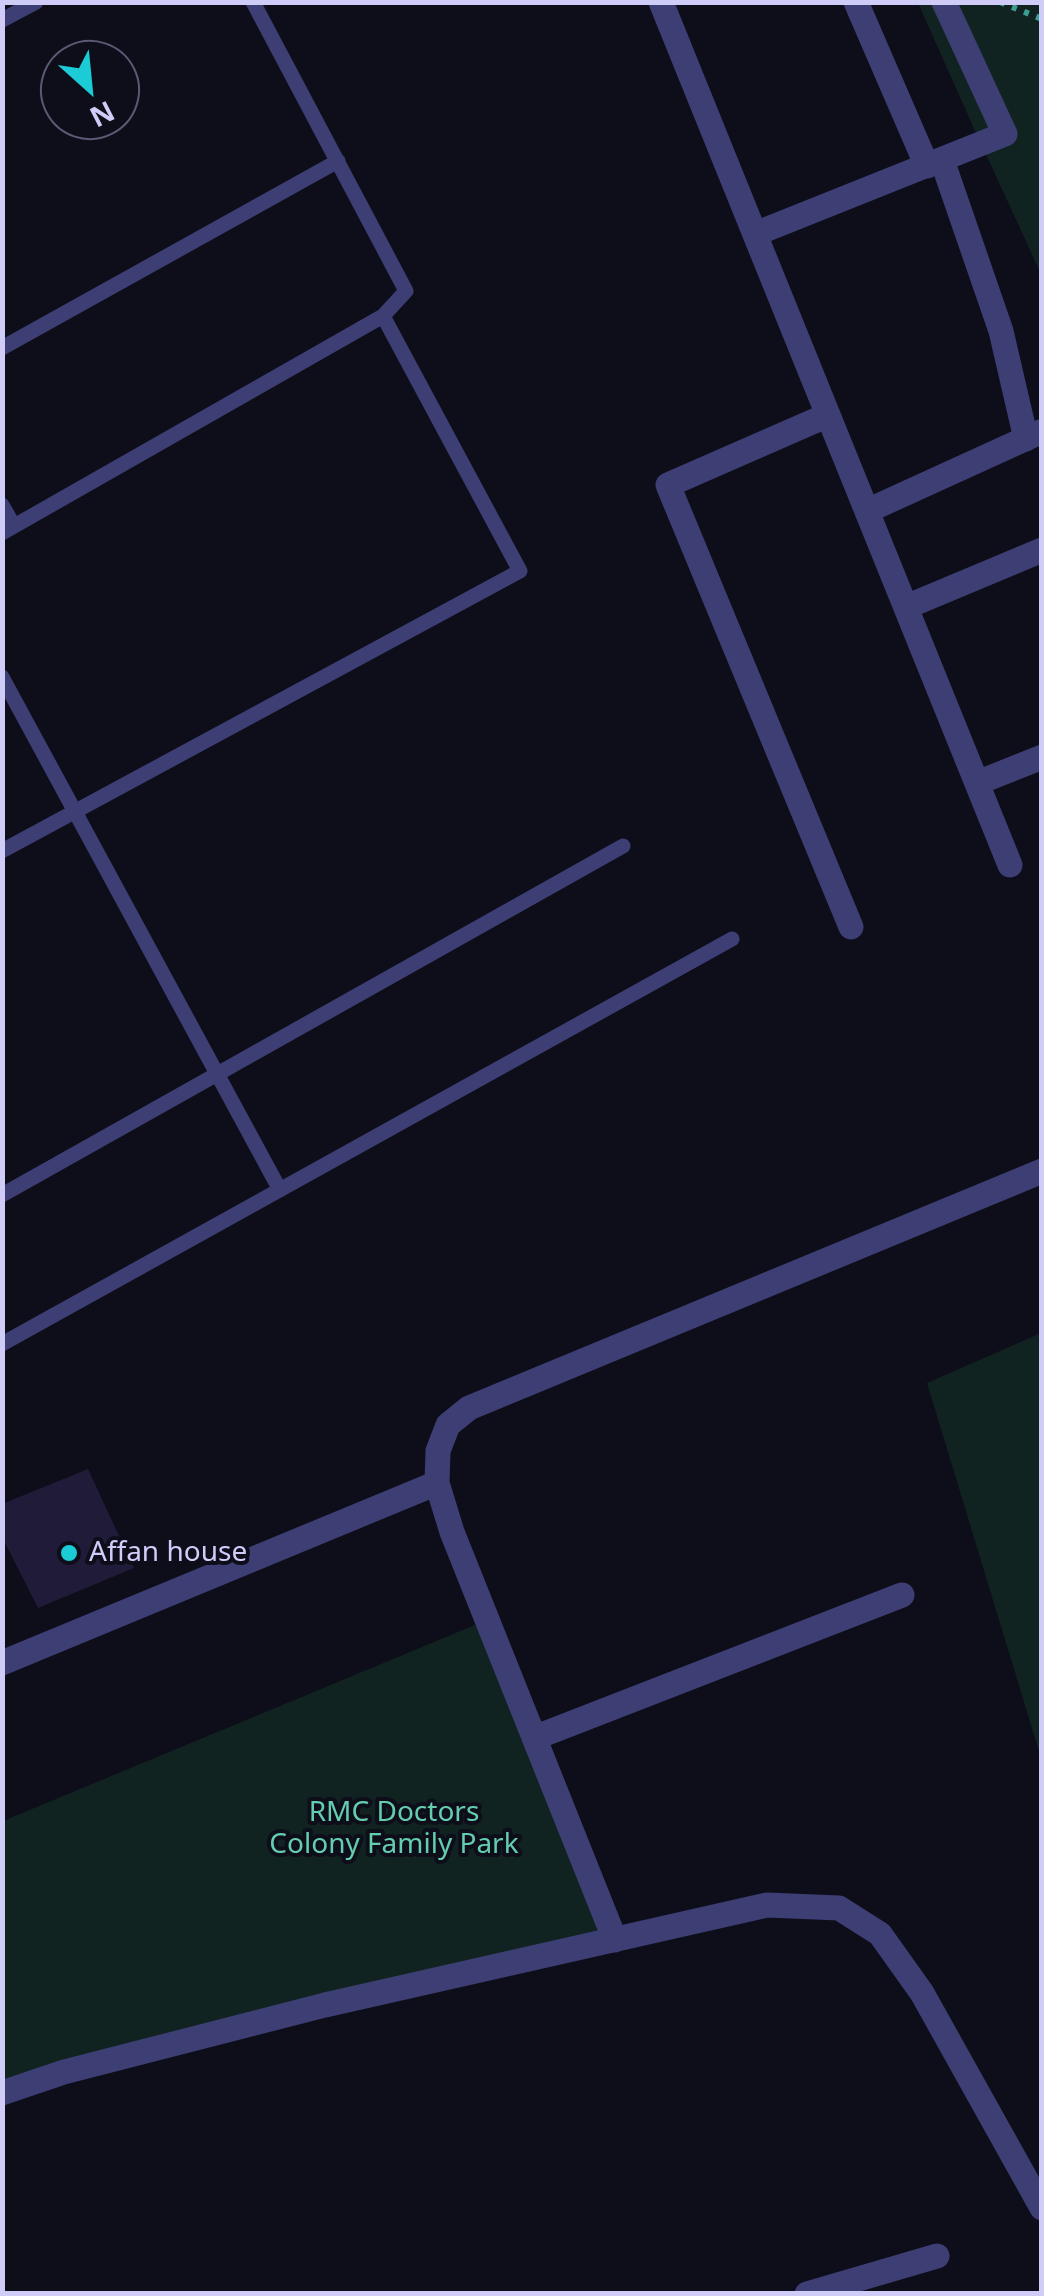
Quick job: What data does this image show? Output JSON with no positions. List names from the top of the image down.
{
  "parks": ["RMC Doctors Colony Family Park"],
  "places": ["Affan house"],
  "north": "bottom right"
}
